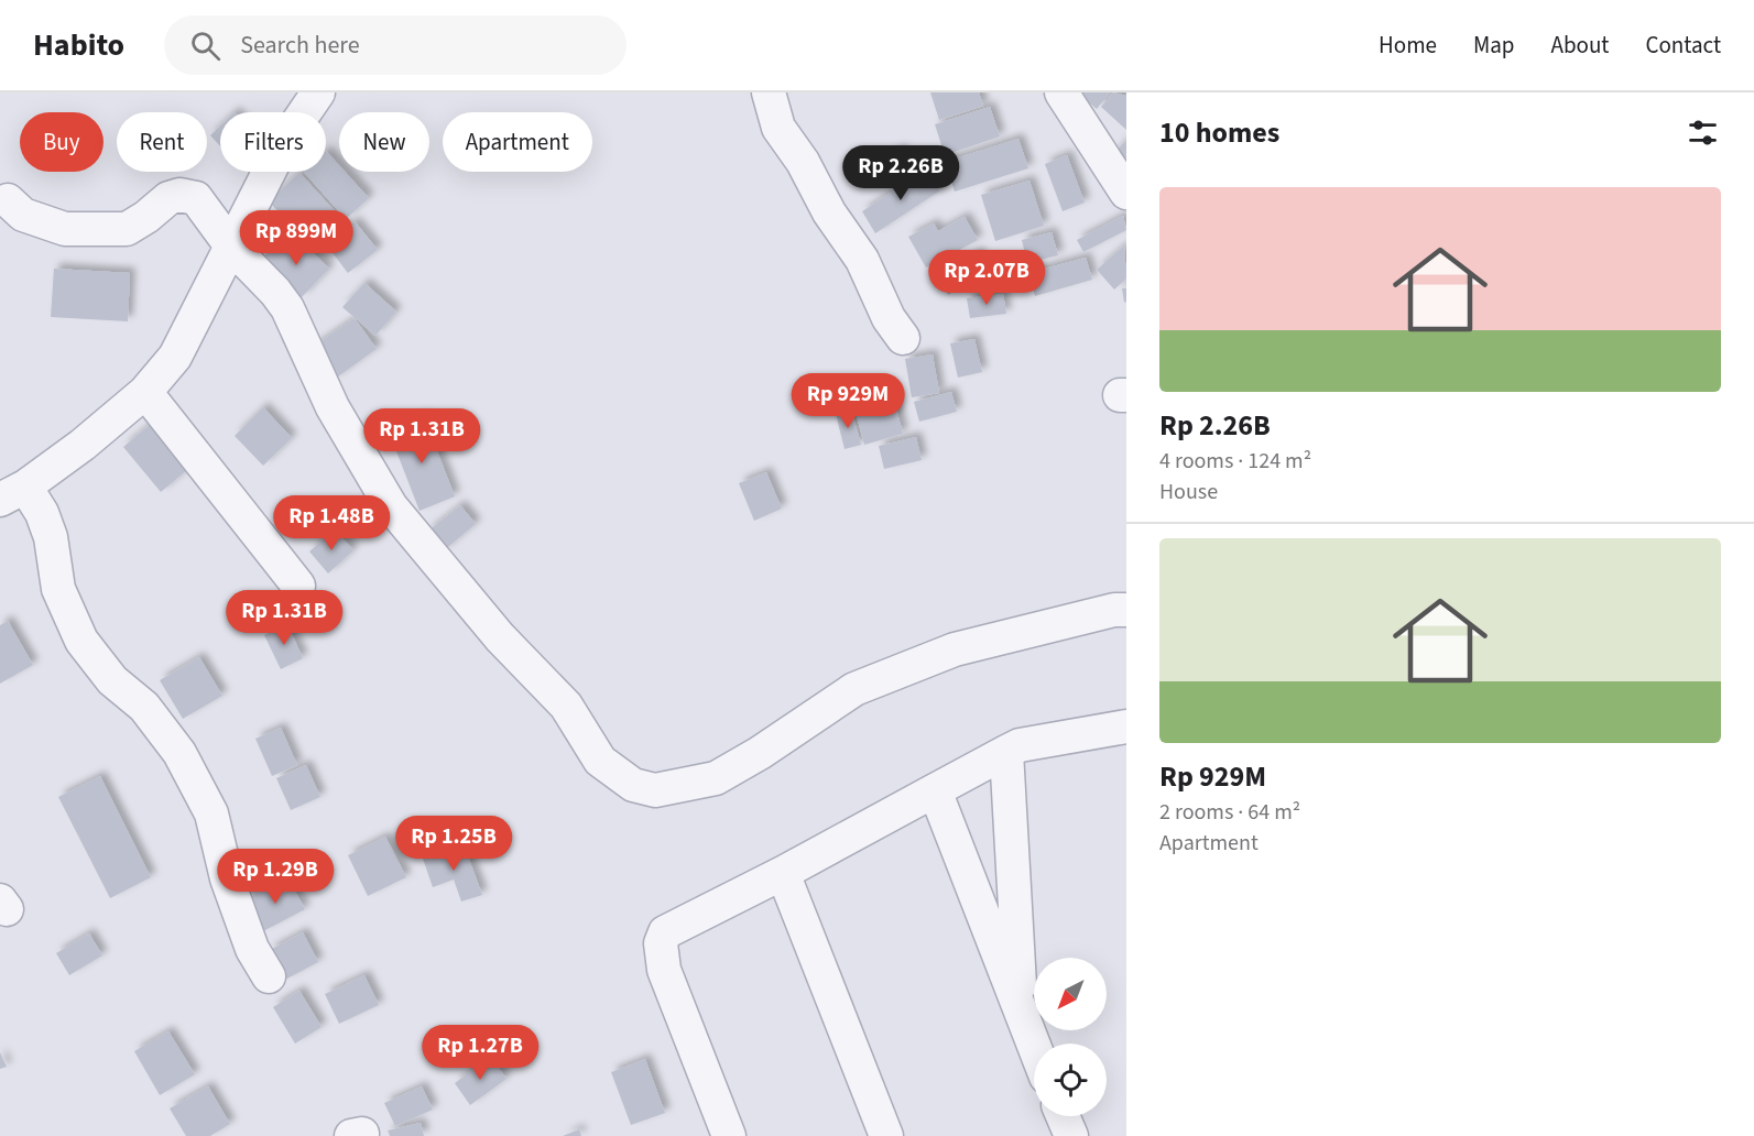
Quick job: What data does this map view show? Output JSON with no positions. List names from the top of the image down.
{
  "north": "bottom left",
  "page": {
    "header": "Habito",
    "search": "Search here",
    "nav": [
      "Home",
      "Map",
      "About",
      "Contact"
    ],
    "heading": "10 homes",
    "chip": [
      "Buy",
      "Rent",
      "Filters",
      "New",
      "Apartment"
    ],
    "price": [
      "Rp 2.26B",
      "Rp 899M",
      "Rp 2.07B",
      "Rp 929M",
      "Rp 1.31B",
      "Rp 1.48B",
      "Rp 1.31B",
      "Rp 1.25B",
      "Rp 1.29B",
      "Rp 1.27B"
    ],
    "list": [
      {
        "name": "Rp 2.26B",
        "note": "4 rooms · 124 m² · House"
      },
      {
        "name": "Rp 929M",
        "note": "2 rooms · 64 m² · Apartment"
      }
    ]
  }
}
